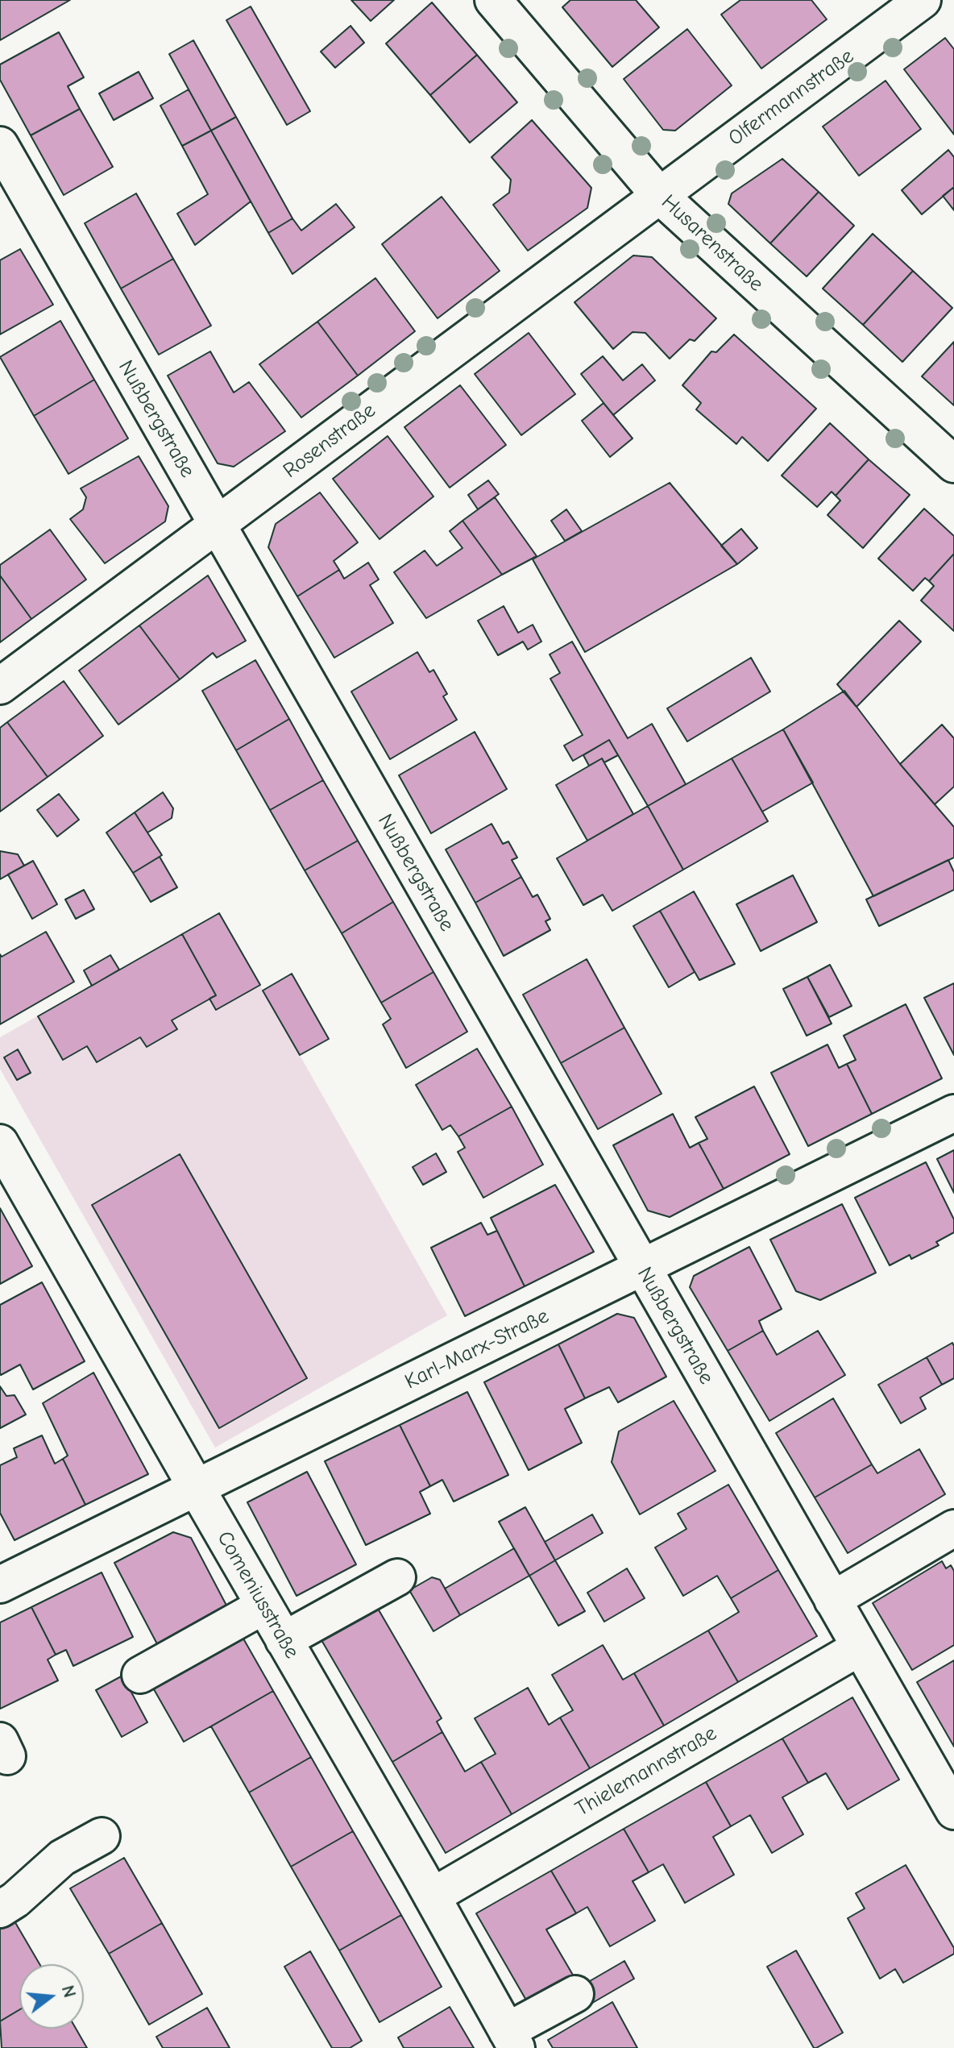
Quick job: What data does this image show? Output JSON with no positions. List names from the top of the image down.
{
  "streets": {
    "street": [
      "Olfermannstraße",
      "Husarenstraße",
      "Nußbergstraße",
      "Rosenstraße",
      "Karl-Marx-Straße",
      "Comeniusstraße",
      "Thielemannstraße"
    ]
  },
  "crossings": [
    ["Olfermannstraße", "Husarenstraße"],
    ["Olfermannstraße", "Rosenstraße"],
    ["Husarenstraße", "Rosenstraße"],
    ["Nußbergstraße", "Rosenstraße"],
    ["Nußbergstraße", "Karl-Marx-Straße"],
    ["Nußbergstraße", "Thielemannstraße"],
    ["Karl-Marx-Straße", "Comeniusstraße"],
    ["Comeniusstraße", "Thielemannstraße"]
  ],
  "north": "right"
}
